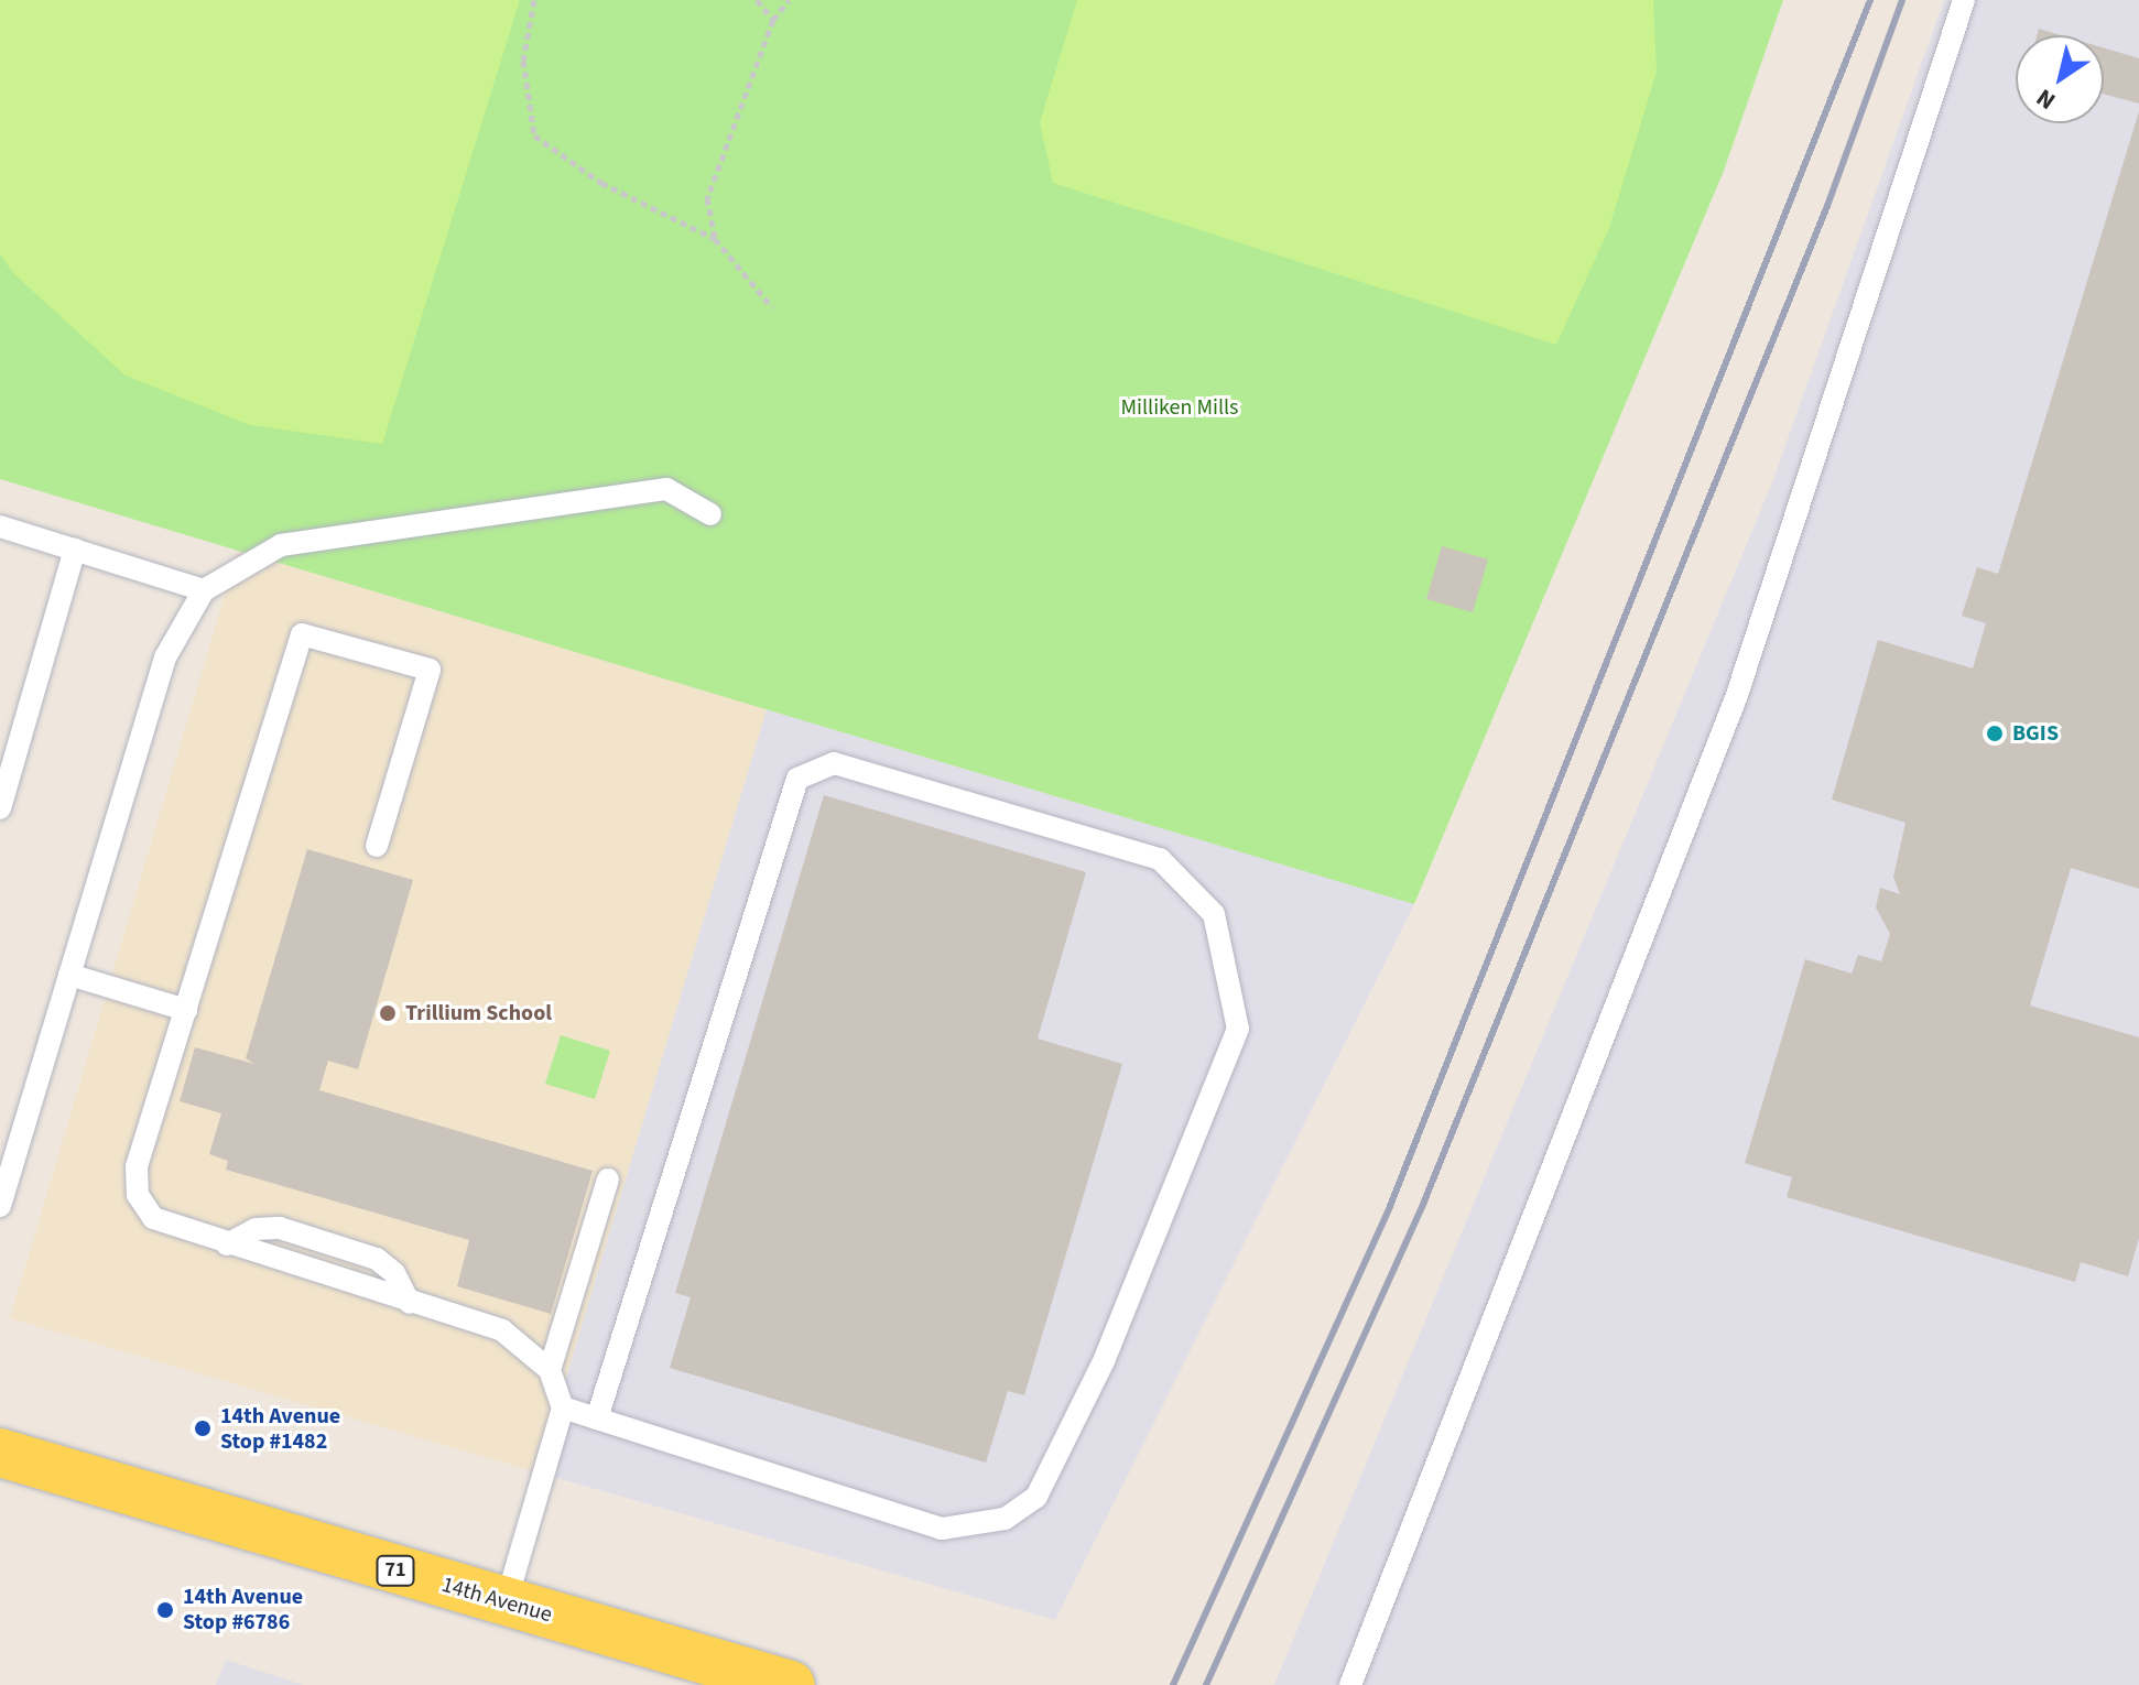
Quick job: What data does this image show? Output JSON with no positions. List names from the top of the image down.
{
  "streets": {
    "main road": ["71", "14th Avenue"]
  },
  "parks": ["Milliken Mills"],
  "places": [
    "BGIS",
    "Trillium School",
    "14th Avenue Stop #1482",
    "14th Avenue Stop #6786"
  ],
  "north": "bottom left"
}
